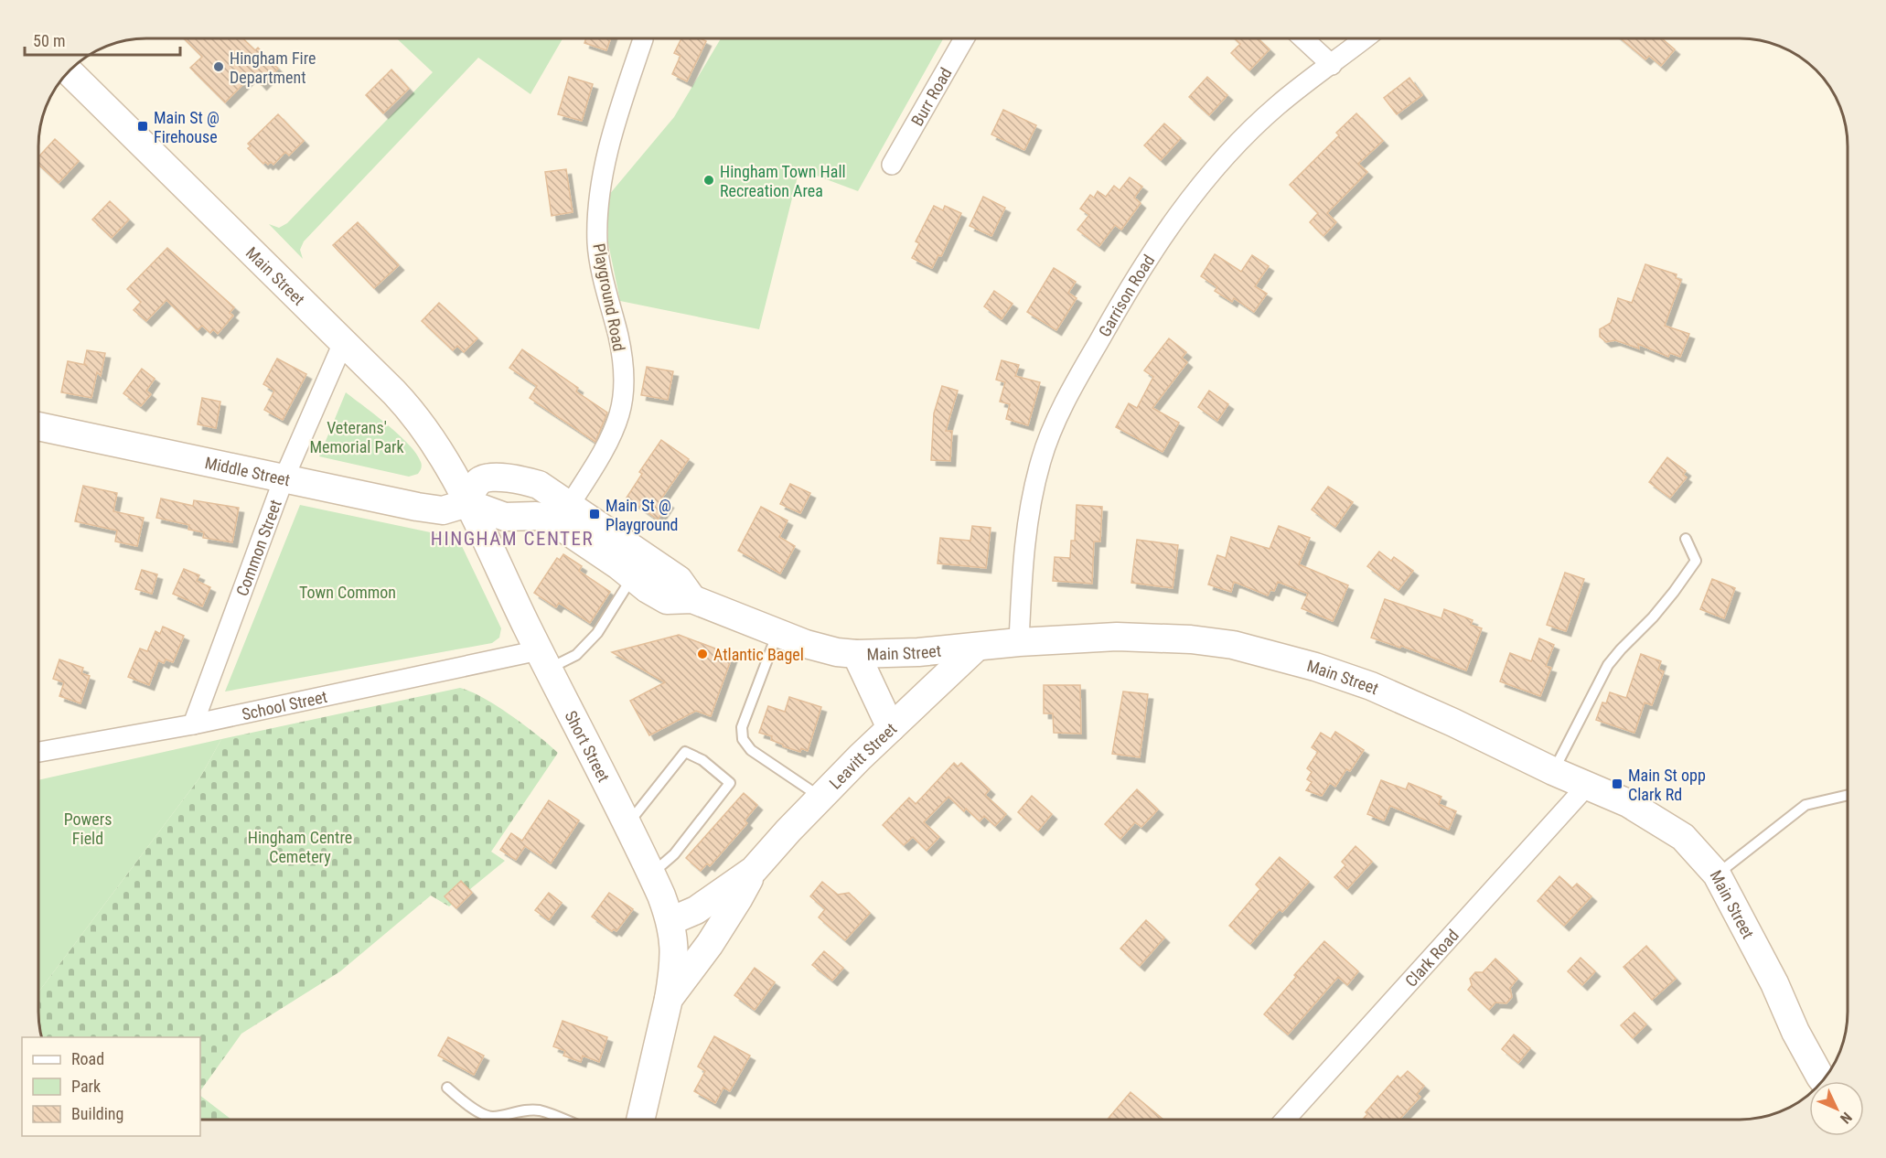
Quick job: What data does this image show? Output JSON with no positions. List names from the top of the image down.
{
  "streets": {
    "main road": [
      "Main Street",
      "Middle Street",
      "Short Street",
      "Leavitt Street"
    ],
    "street": [
      "Burr Road",
      "Garrison Road",
      "Playground Road",
      "Common Street",
      "School Street",
      "Clark Road"
    ]
  },
  "crossings": [
    ["Main Street", "Garrison Road"],
    ["Main Street", "Playground Road"],
    ["Main Street", "Middle Street"],
    ["Main Street", "Common Street"],
    ["Main Street", "Short Street"],
    ["Main Street", "Leavitt Street"],
    ["Main Street", "Clark Road"],
    ["Middle Street", "Common Street"],
    ["Middle Street", "Short Street"],
    ["Common Street", "School Street"],
    ["School Street", "Short Street"],
    ["Short Street", "Leavitt Street"]
  ],
  "districts": ["HINGHAM CENTER"],
  "parks": [
    "Veterans' Memorial Park",
    "Town Common",
    "Powers Field",
    "Hingham Centre Cemetery"
  ],
  "places": {
    "other": ["Hingham Fire Department", "Hingham Town Hall Recreation Area", "Atlantic Bagel"],
    "transit": ["Main St @ Firehouse", "Main St @ Playground", "Main St opp Clark Rd"]
  },
  "legend": ["Road", "Park", "Building"],
  "scale_bar": "50 m",
  "north": "bottom right"
}
